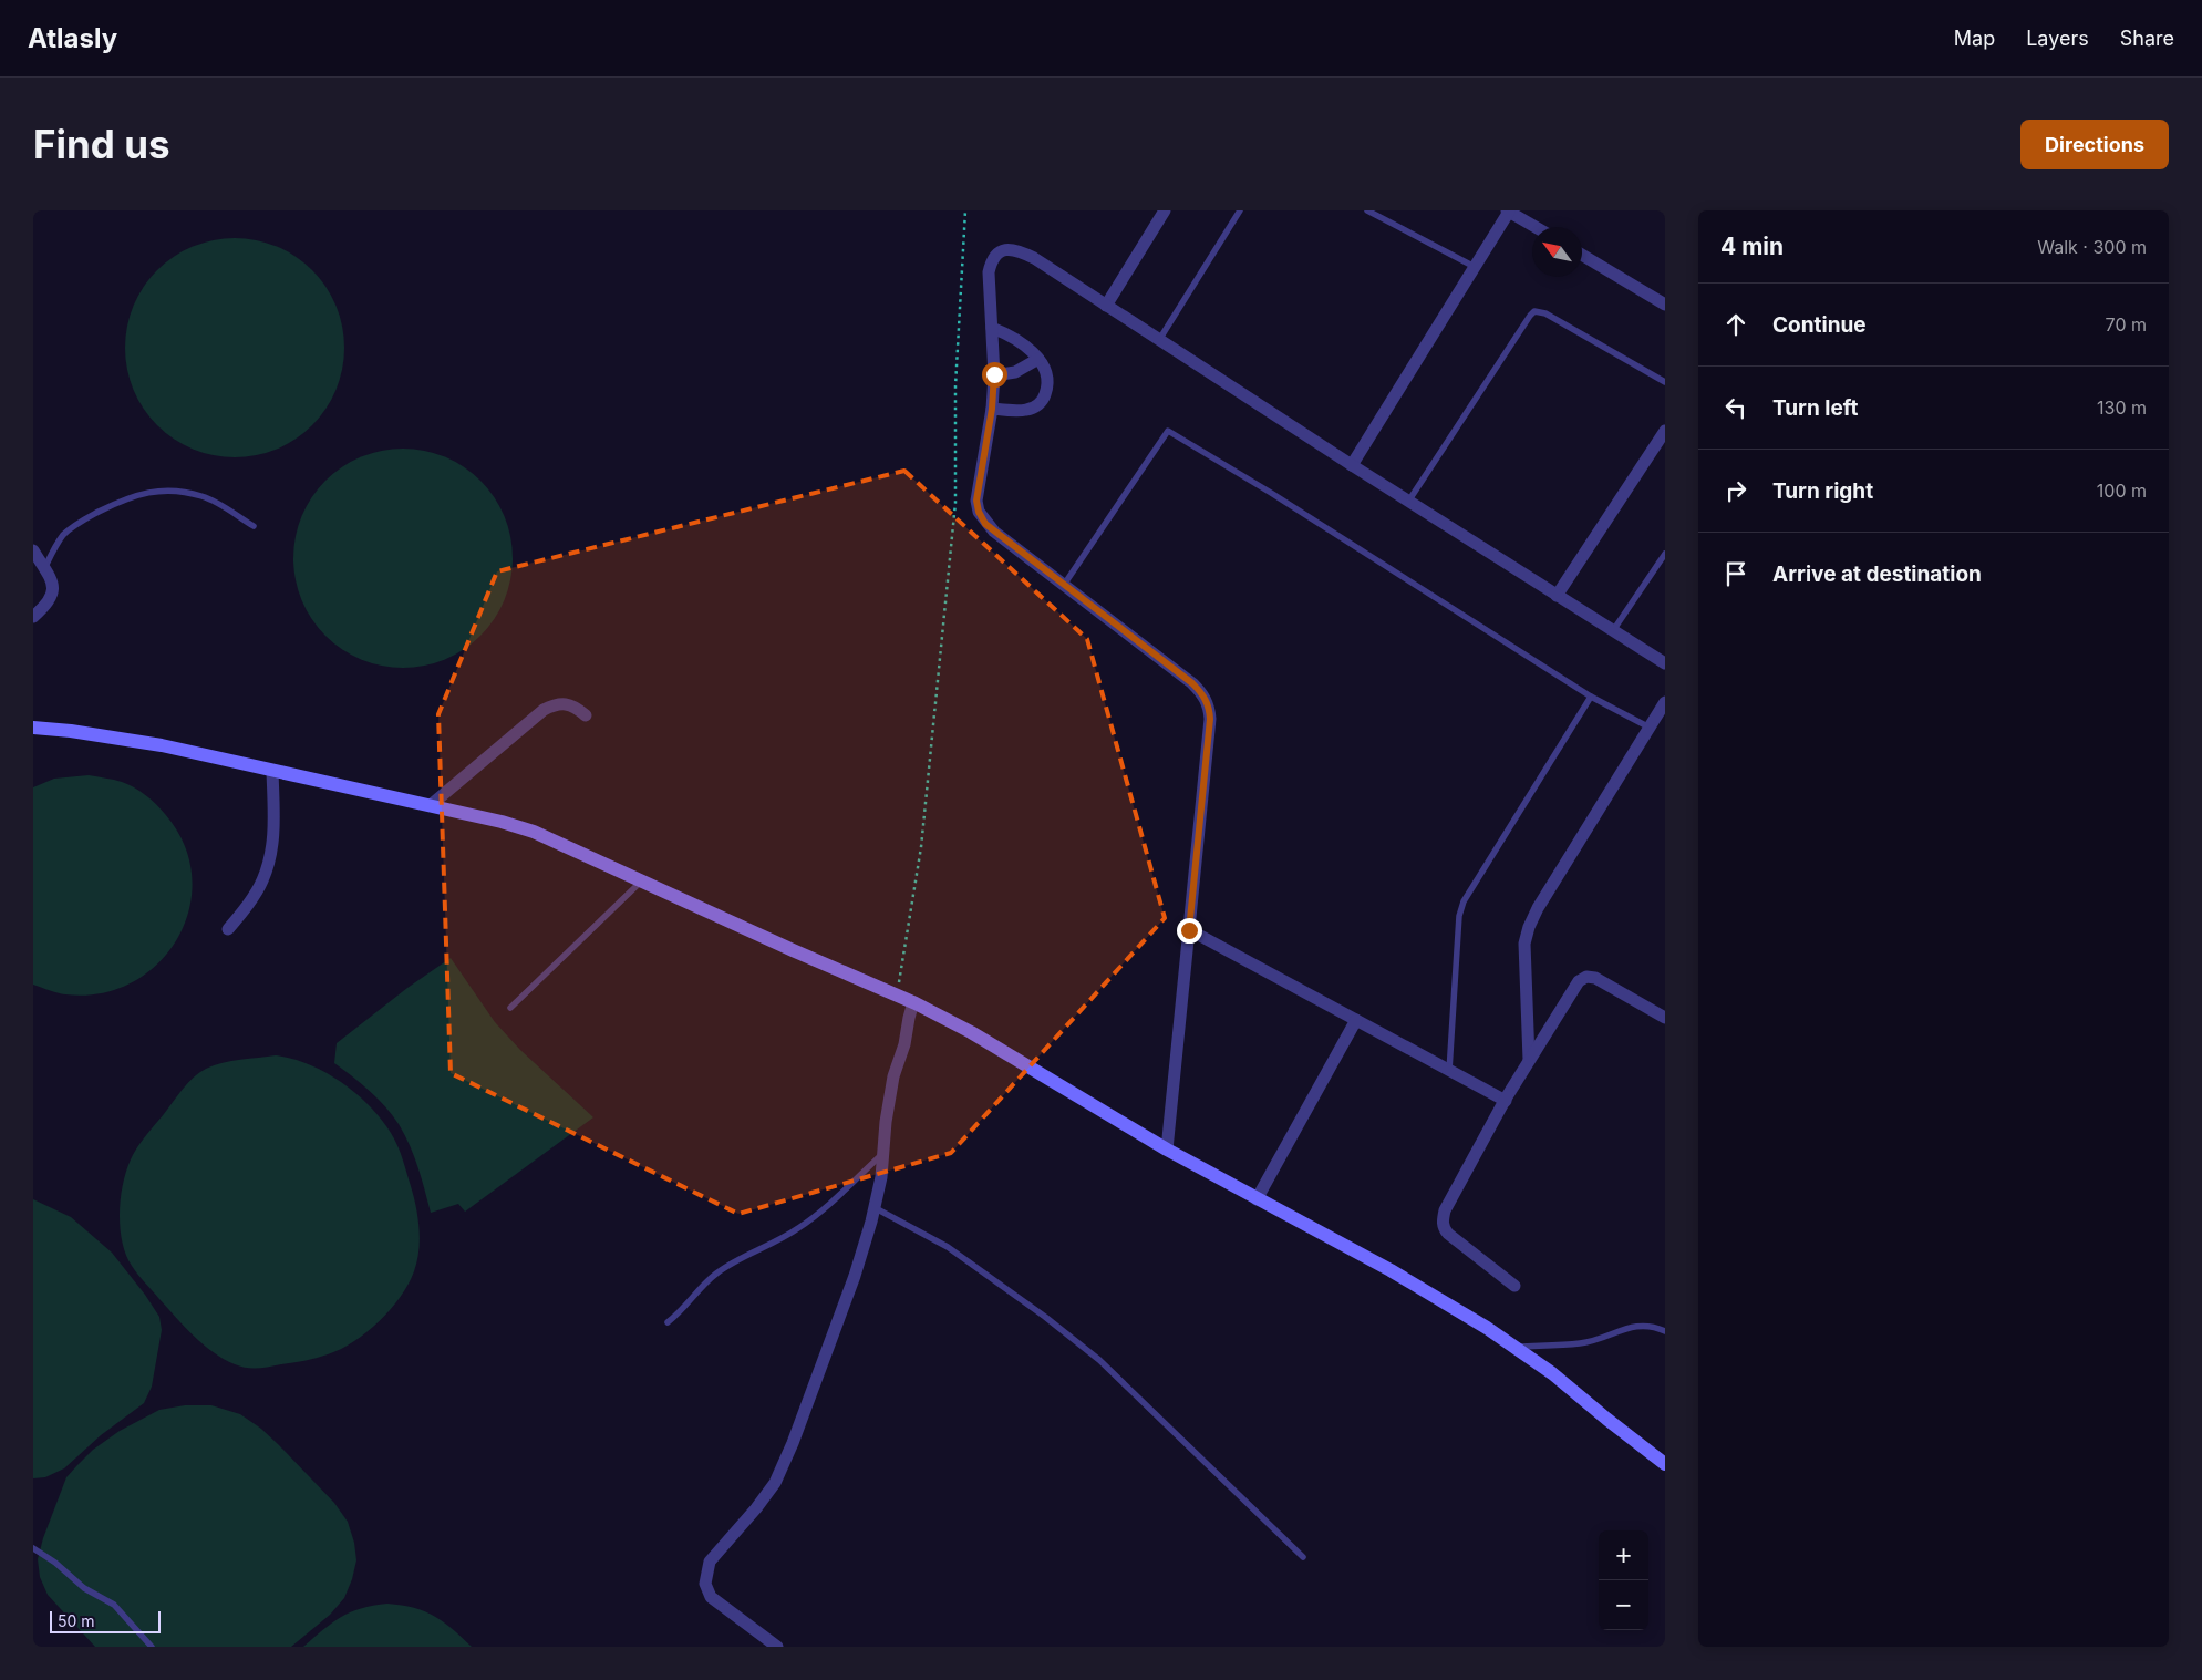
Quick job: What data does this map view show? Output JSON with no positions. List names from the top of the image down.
{
  "scale_bar": "50 m",
  "north": "top left",
  "page": {
    "header": "Atlasly",
    "nav": ["Map", "Layers", "Share"],
    "buttons": "Directions",
    "title": "Find us",
    "heading": ["4 min", "Walk · 300 m"],
    "list": [
      ["Continue", "70 m"],
      ["Turn left", "130 m"],
      ["Turn right", "100 m"],
      "Arrive at destination"
    ],
    "map_buttons": ["+", "−"],
    "scale": "50 m"
  }
}
